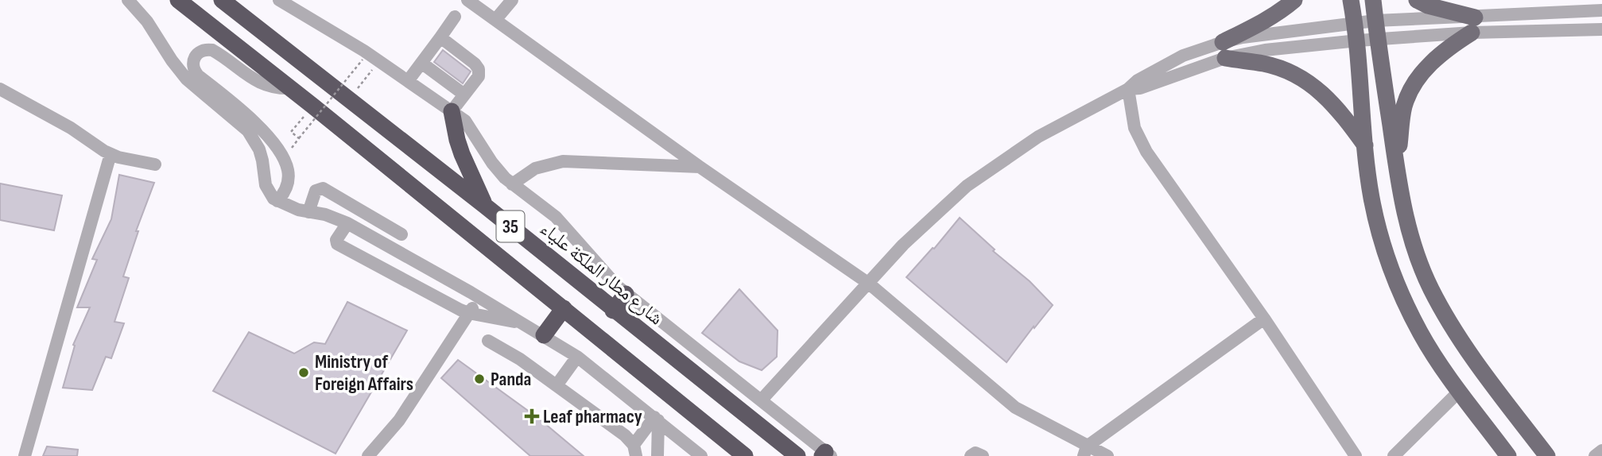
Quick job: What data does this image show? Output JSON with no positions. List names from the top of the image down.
{
  "streets": {
    "highway": ["35", "شارع مطار الملكة علياء"]
  },
  "places": {
    "other": ["Ministry of Foreign Affairs", "Panda"],
    "health": ["Leaf pharmacy"]
  }
}
